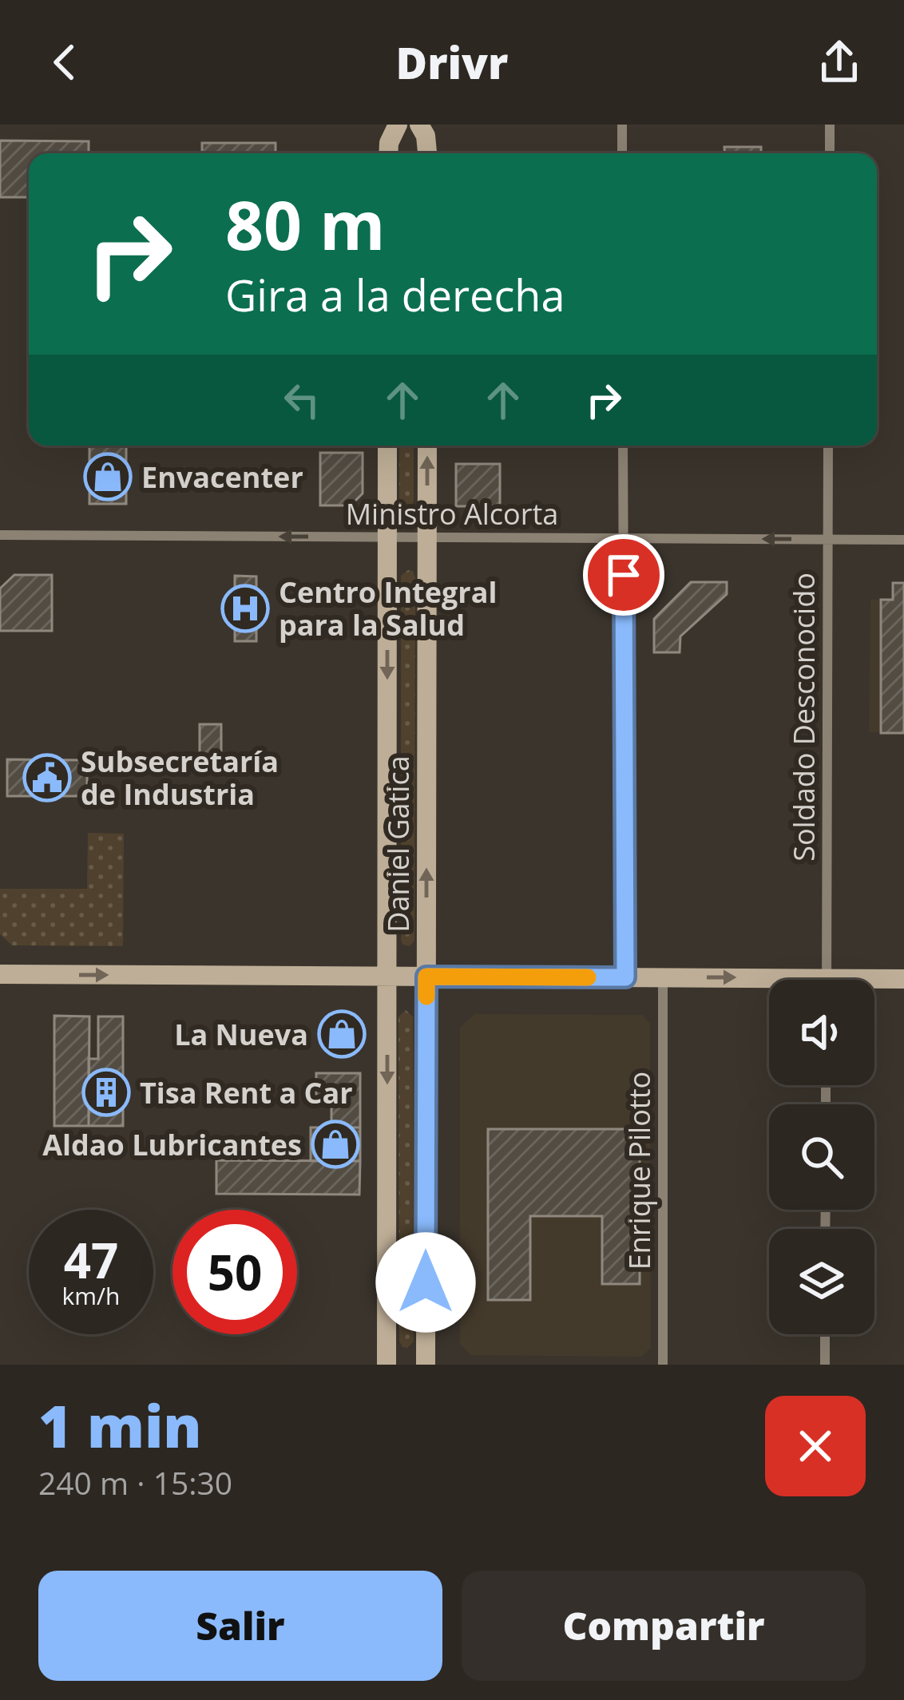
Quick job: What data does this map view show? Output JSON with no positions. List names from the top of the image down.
{
  "streets": {
    "main road": ["Daniel Gatica"],
    "street": ["Ministro Alcorta", "Soldado Desconocido", "Enrique Pilotto"]
  },
  "crossings": [
    ["Ministro Alcorta", "Soldado Desconocido"],
    ["Ministro Alcorta", "Daniel Gatica"]
  ],
  "one_way": ["Ministro Alcorta"],
  "places": {
    "shop": ["Envacenter", "La Nueva", "Aldao Lubricantes"],
    "hospital": ["Centro Integral para la Salud"],
    "public building": ["Subsecretaría de Industria"],
    "building": ["Tisa Rent a Car"]
  },
  "page": {
    "header": "Drivr",
    "turn": ["80 m", "Gira a la derecha"],
    "speed": "47 km/h",
    "limit": "50",
    "heading": ["1 min", "240 m · 15:30"],
    "buttons": ["Salir", "Compartir"]
  }
}
